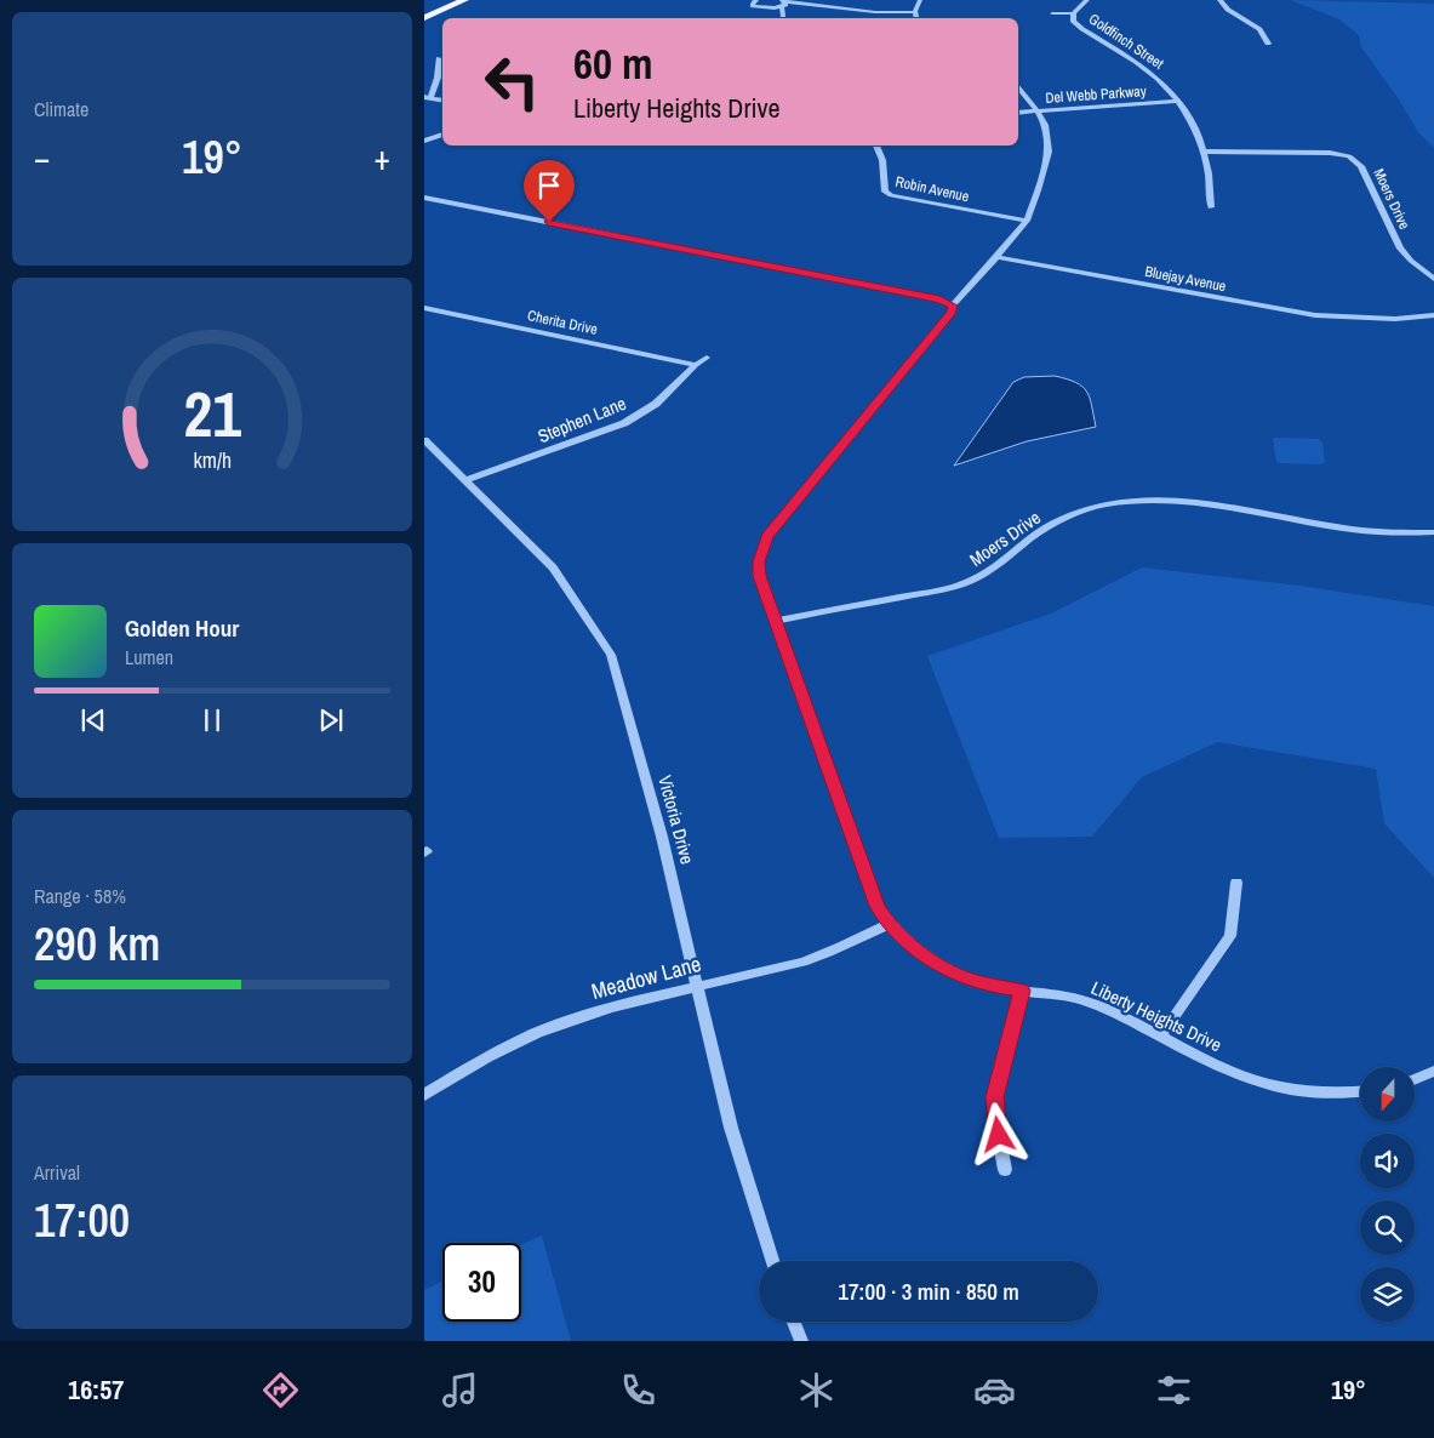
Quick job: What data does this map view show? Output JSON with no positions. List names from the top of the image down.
{
  "streets": {
    "street": [
      "Goldfinch Street",
      "Del Webb Parkway",
      "Robin Avenue",
      "Moers Drive",
      "Bluejay Avenue",
      "Cherita Drive",
      "Stephen Lane",
      "Victoria Drive",
      "Meadow Lane",
      "Liberty Heights Drive"
    ]
  },
  "crossings": [
    ["Goldfinch Street", "Del Webb Parkway"],
    ["Goldfinch Street", "Moers Drive"],
    ["Moers Drive", "Liberty Heights Drive"],
    ["Cherita Drive", "Stephen Lane"],
    ["Stephen Lane", "Victoria Drive"],
    ["Victoria Drive", "Meadow Lane"],
    ["Meadow Lane", "Liberty Heights Drive"]
  ],
  "north": "bottom",
  "page": {
    "tile": [
      "Climate",
      ["Range · 58%", "290 km"],
      ["Arrival", "17:00"]
    ],
    "turn": ["60 m", "Liberty Heights Drive"],
    "heat": ["−", "19°", "+"],
    "song": ["Golden Hour", "Lumen"],
    "limit": "30",
    "trip": "17:00 · 3 min · 850 m",
    "tabs": ["16:57", "19°"],
    "gauge": ["21", "km/h"]
  }
}
